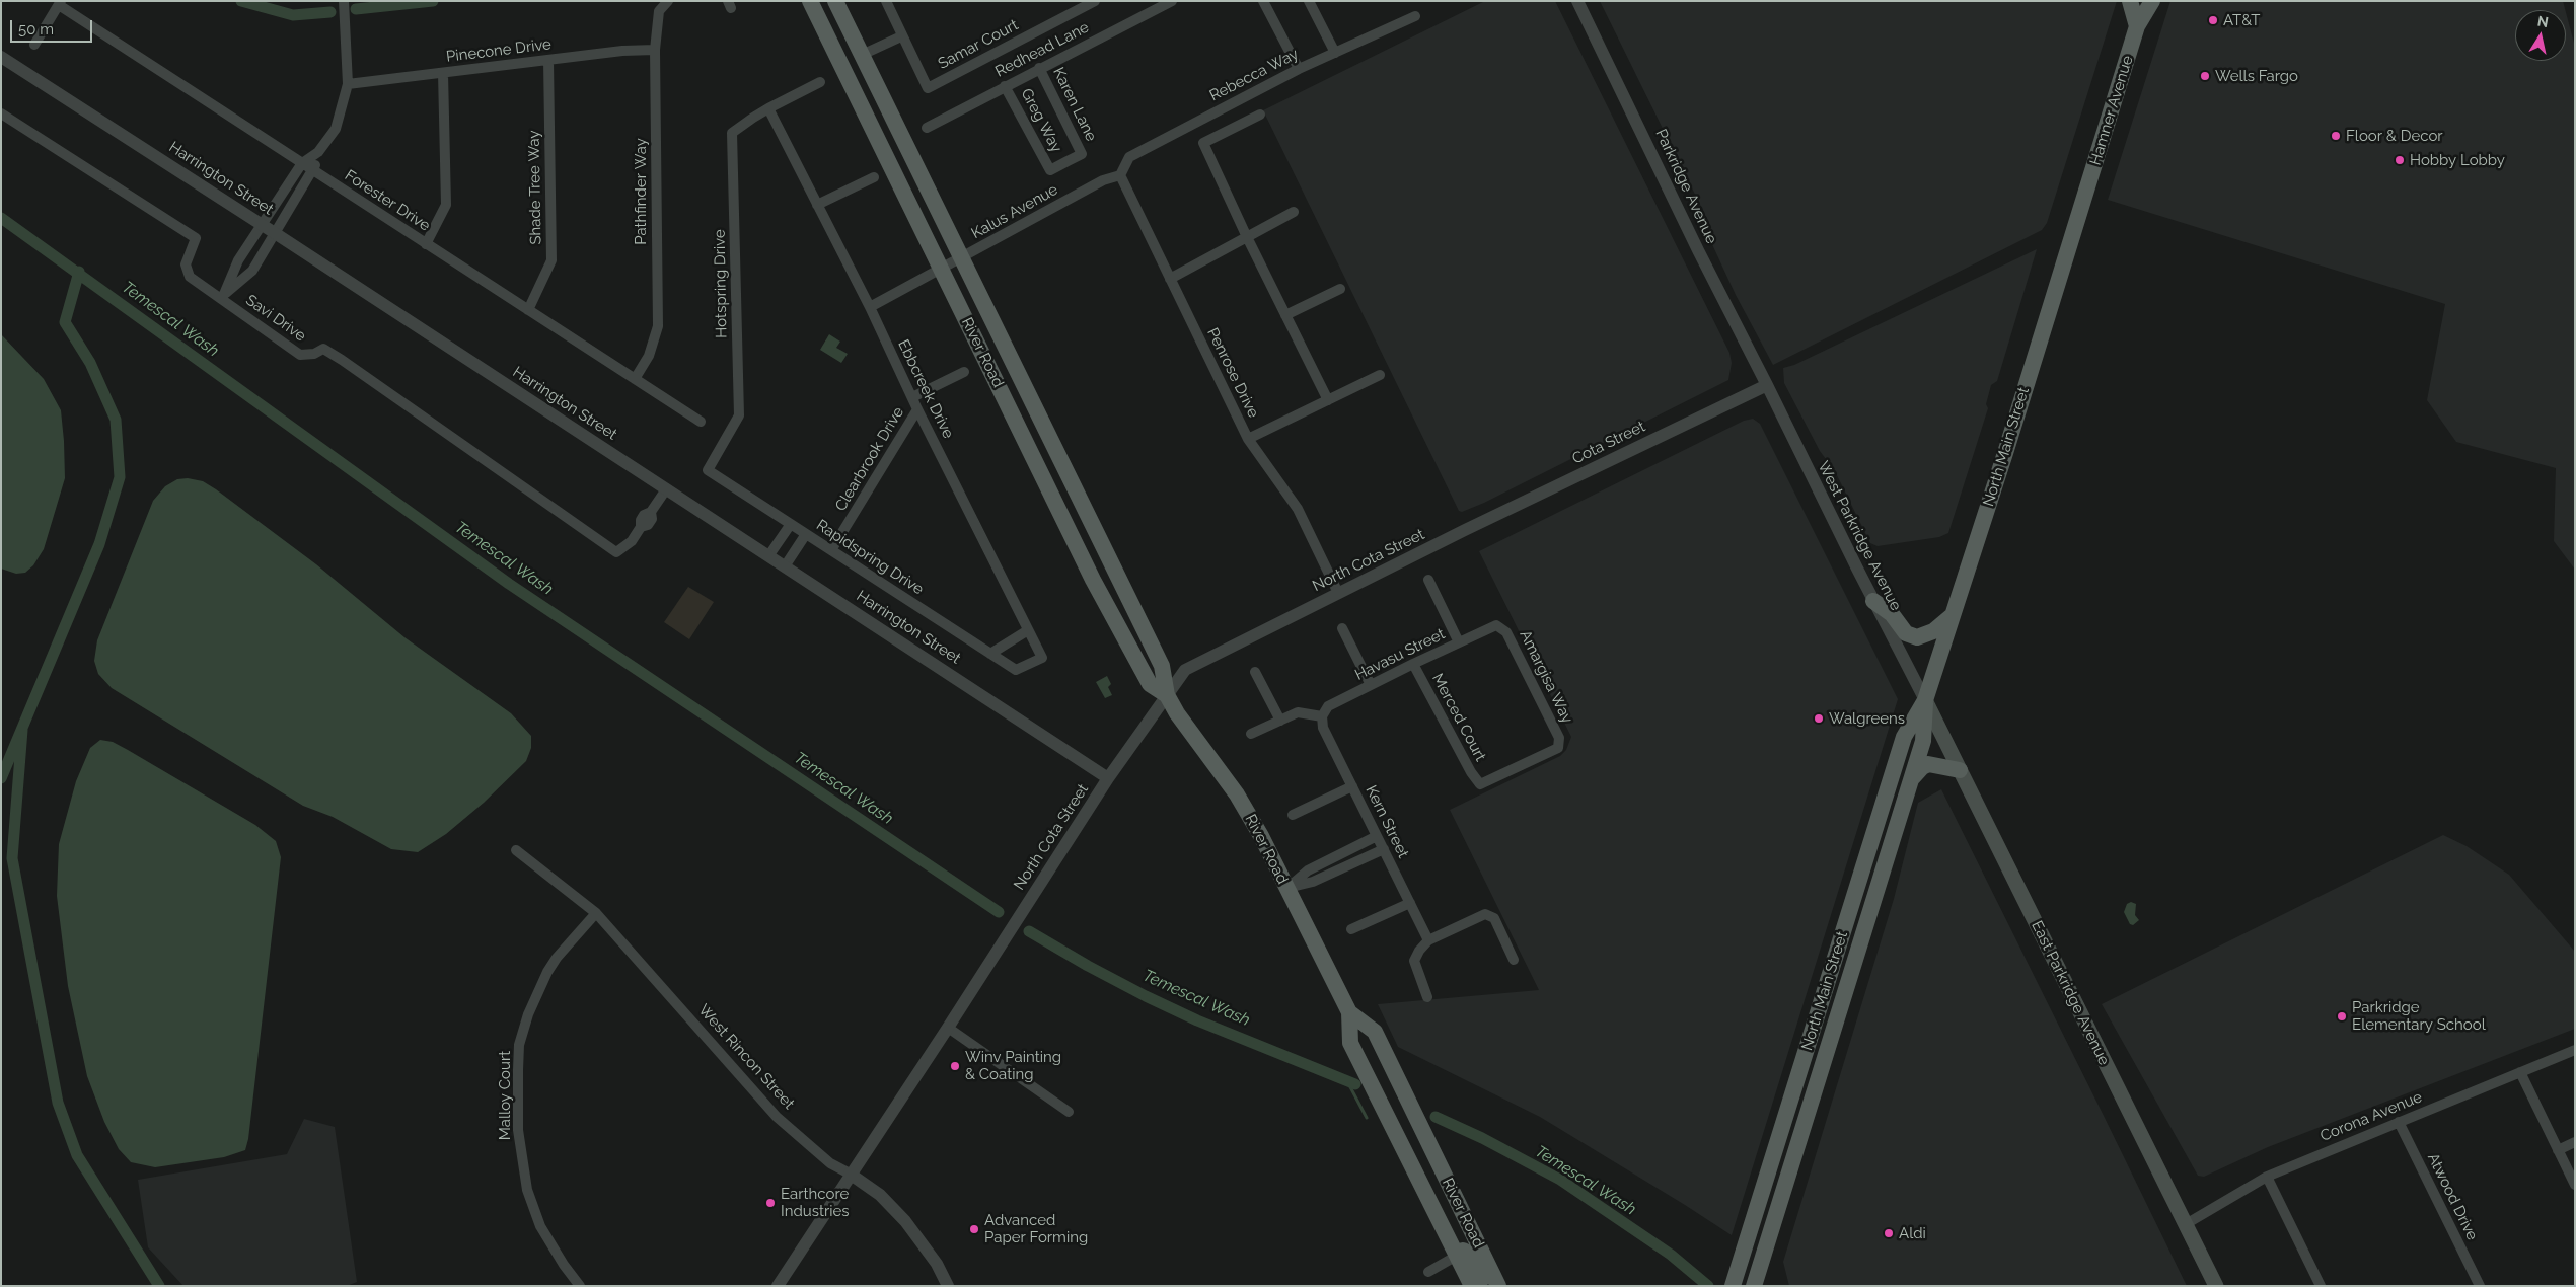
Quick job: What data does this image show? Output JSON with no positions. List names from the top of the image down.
{
  "streets": {
    "main road": [
      "Hamner Avenue",
      "River Road",
      "North Main Street",
      "East Parkridge Avenue"
    ],
    "street": [
      "Samar Court",
      "Redhead Lane",
      "Pinecone Drive",
      "Rebecca Way",
      "Karen Lane",
      "Greg Way",
      "Harrington Street",
      "Parkridge Avenue",
      "Shade Tree Way",
      "Pathfinder Way",
      "Forester Drive",
      "Kalus Avenue",
      "Hotspring Drive",
      "Savi Drive",
      "Penrose Drive",
      "Ebbcreek Drive",
      "Cota Street",
      "Clearbrook Drive",
      "West Parkridge Avenue",
      "Rapidspring Drive",
      "North Cota Street",
      "Havasu Street",
      "Amargisa Way",
      "Merced Court",
      "Kern Street",
      "West Rincon Street",
      "Malloy Court",
      "Corona Avenue",
      "Atwood Drive"
    ]
  },
  "crossings": [
    ["Redhead Lane", "Karen Lane"],
    ["Redhead Lane", "Greg Way"],
    ["Pinecone Drive", "Shade Tree Way"],
    ["Pinecone Drive", "Pathfinder Way"],
    ["Rebecca Way", "Kalus Avenue"],
    ["Rebecca Way", "Penrose Drive"],
    ["Karen Lane", "Greg Way"],
    ["Hamner Avenue", "North Main Street"],
    ["Harrington Street", "Savi Drive"],
    ["Harrington Street", "North Cota Street"],
    ["Parkridge Avenue", "Cota Street"],
    ["Parkridge Avenue", "West Parkridge Avenue"],
    ["Shade Tree Way", "Forester Drive"],
    ["Pathfinder Way", "Forester Drive"],
    ["Kalus Avenue", "River Road"],
    ["Kalus Avenue", "Penrose Drive"],
    ["Kalus Avenue", "Ebbcreek Drive"],
    ["Hotspring Drive", "Ebbcreek Drive"],
    ["Hotspring Drive", "Rapidspring Drive"],
    ["River Road", "North Cota Street"],
    ["Penrose Drive", "North Cota Street"],
    ["Ebbcreek Drive", "Clearbrook Drive"],
    ["Ebbcreek Drive", "Rapidspring Drive"],
    ["Cota Street", "West Parkridge Avenue"],
    ["Cota Street", "North Cota Street"],
    ["North Main Street", "West Parkridge Avenue"],
    ["North Main Street", "East Parkridge Avenue"],
    ["Clearbrook Drive", "Rapidspring Drive"],
    ["West Parkridge Avenue", "East Parkridge Avenue"],
    ["North Cota Street", "West Rincon Street"],
    ["Havasu Street", "Amargisa Way"],
    ["Havasu Street", "Merced Court"],
    ["Havasu Street", "Kern Street"],
    ["Amargisa Way", "Merced Court"],
    ["East Parkridge Avenue", "Corona Avenue"],
    ["West Rincon Street", "Malloy Court"],
    ["Corona Avenue", "Atwood Drive"]
  ],
  "water": ["Temescal Wash"],
  "places": [
    "AT&T",
    "Wells Fargo",
    "Floor & Decor",
    "Hobby Lobby",
    "Walgreens",
    "Parkridge Elementary School",
    "Winv Painting & Coating",
    "Earthcore Industries",
    "Advanced Paper Forming",
    "Aldi"
  ],
  "scale_bar": "50 m",
  "north": "top"
}
